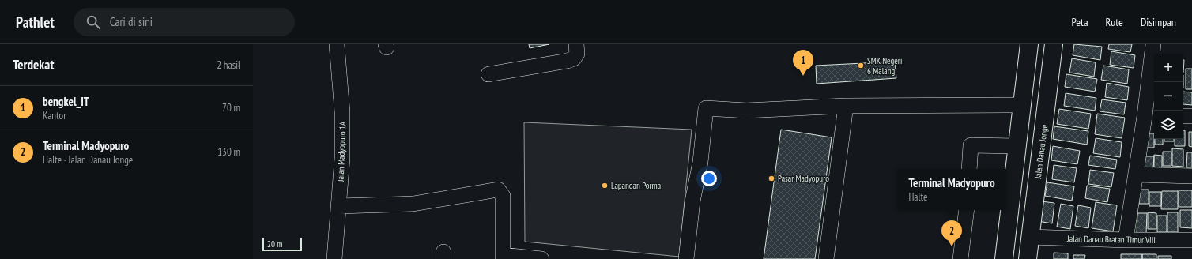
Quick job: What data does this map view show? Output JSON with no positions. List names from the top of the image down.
{
  "streets": {
    "main road": ["Jalan Danau Jonge"],
    "street": ["Jalan Madyopuro 1A", "Jalan Danau Bratan Timur VIII"]
  },
  "crossings": [
    ["Jalan Danau Jonge", "Jalan Danau Bratan Timur VIII"]
  ],
  "places": ["SMK Negeri 6 Malang", "Pasar Madyopuro", "Lapangan Porma"],
  "scale_bar": "20 m",
  "page": {
    "header": "Pathlet",
    "search": "Cari di sini",
    "nav": ["Peta", "Rute", "Disimpan"],
    "heading": ["Terdekat", "2 hasil"],
    "pins": ["1", "2"],
    "map_buttons": ["+", "−"],
    "list": [
      {
        "mark": "1",
        "name": "bengkel_IT",
        "note": "Kantor",
        "value": "70 m"
      },
      {
        "mark": "2",
        "name": "Terminal Madyopuro",
        "note": "Halte · Jalan Danau Jonge",
        "value": "130 m"
      }
    ],
    "popup": ["Terminal Madyopuro", "Halte"],
    "scale": "20 m"
  }
}
